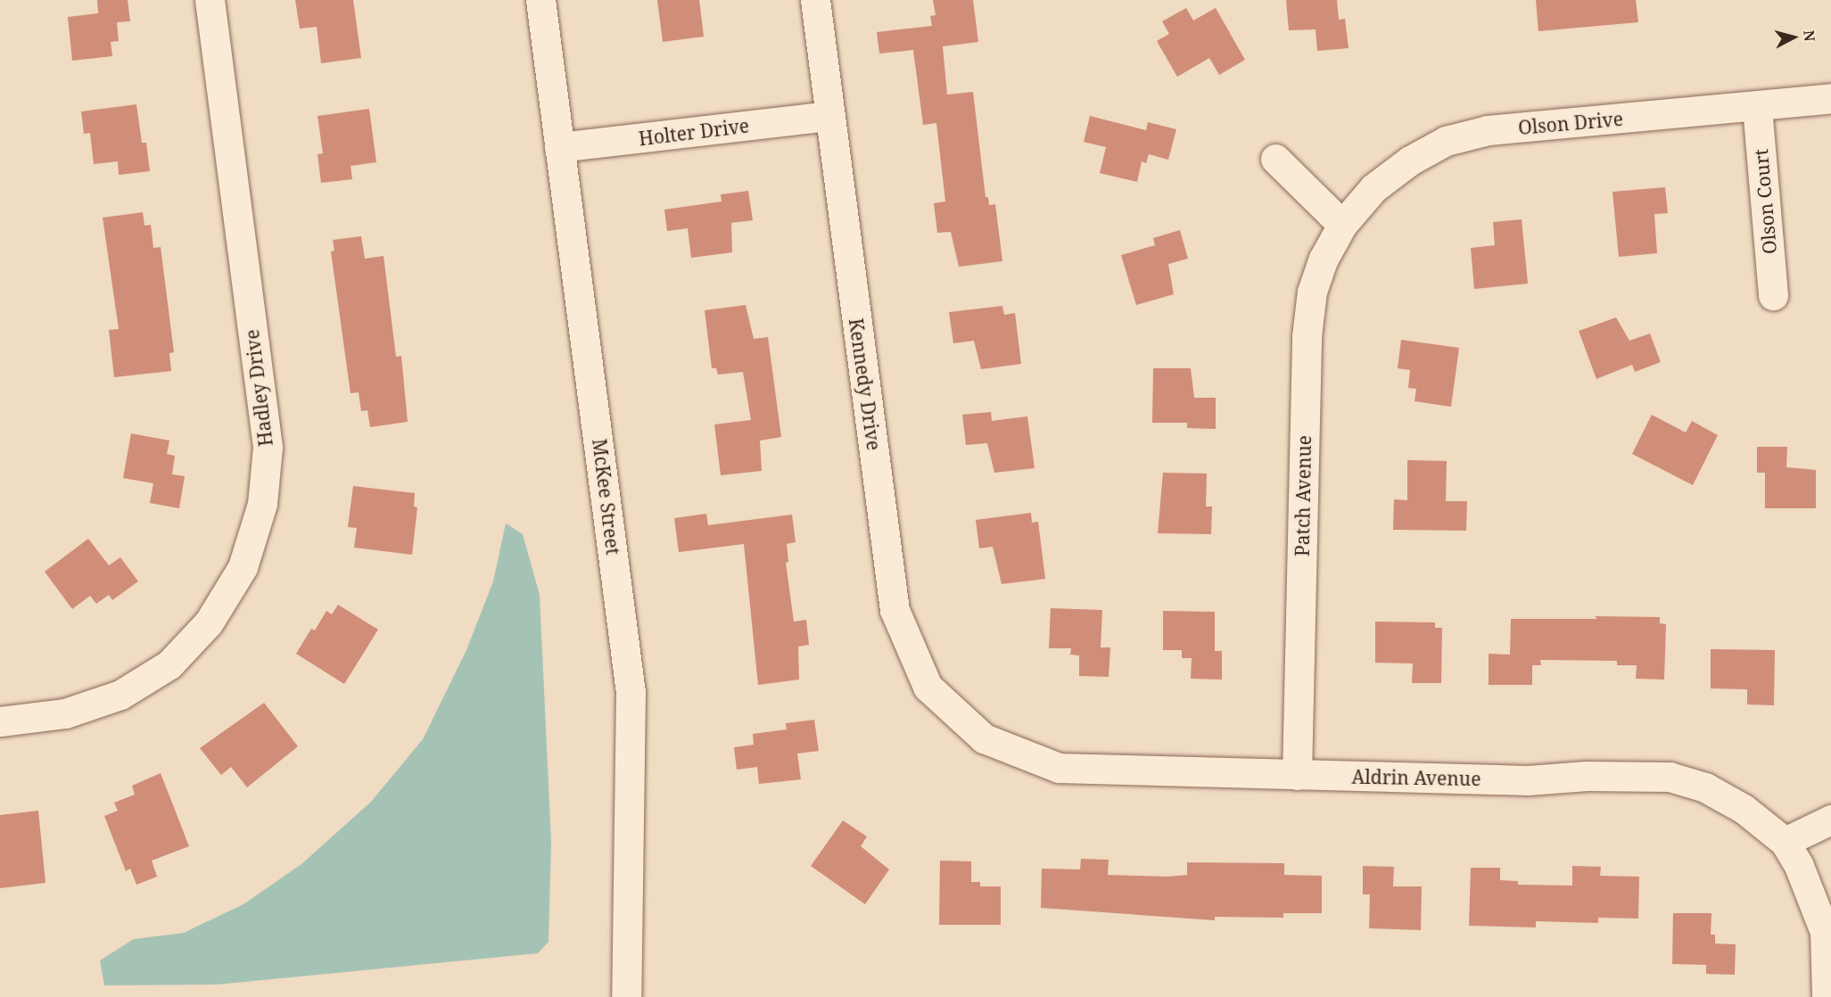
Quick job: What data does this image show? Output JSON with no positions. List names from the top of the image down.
{
  "streets": {
    "street": [
      "Olson Drive",
      "Holter Drive",
      "Olson Court",
      "Kennedy Drive",
      "Hadley Drive",
      "Patch Avenue",
      "McKee Street",
      "Aldrin Avenue"
    ]
  },
  "crossings": [
    ["Olson Drive", "Olson Court"],
    ["Olson Drive", "Patch Avenue"],
    ["Holter Drive", "Kennedy Drive"],
    ["Holter Drive", "McKee Street"],
    ["Kennedy Drive", "Aldrin Avenue"],
    ["Patch Avenue", "Aldrin Avenue"]
  ],
  "north": "right"
}
